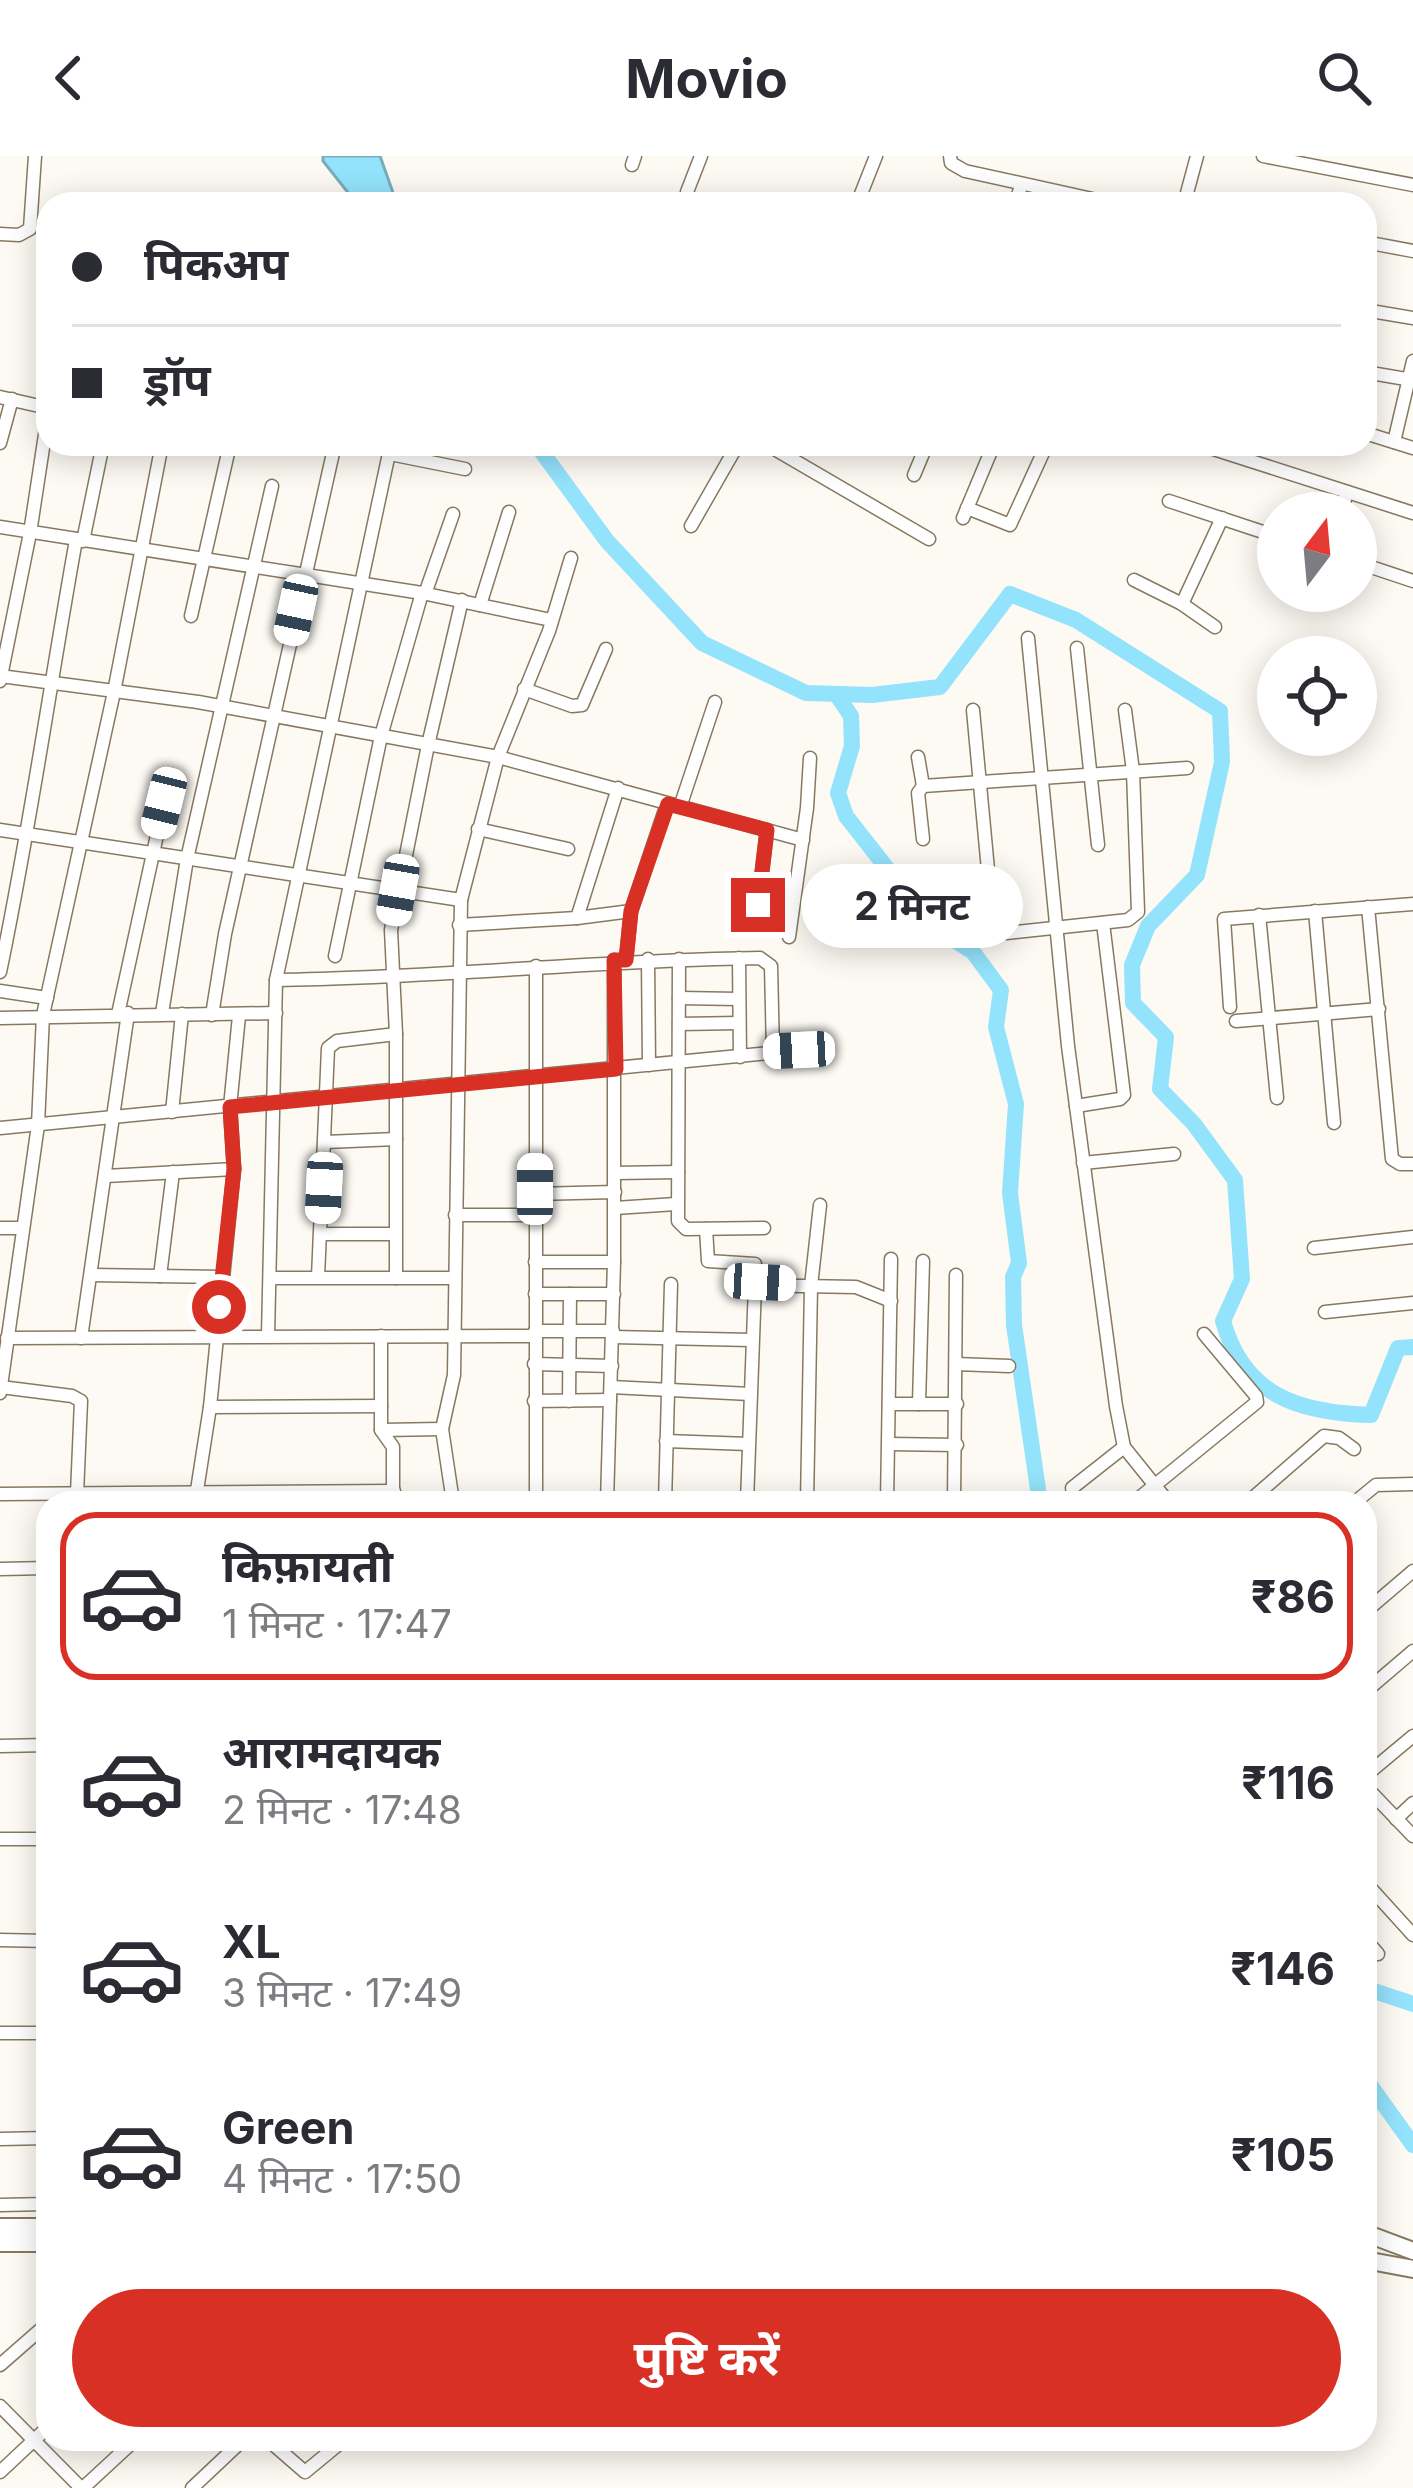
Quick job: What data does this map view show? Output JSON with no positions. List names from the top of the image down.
{
  "north": "top",
  "page": {
    "header": "Movio",
    "banner": ["पिकअप", "ड्रॉप"],
    "bubble": "2 मिनट",
    "list": [
      {
        "name": "किफ़ायती",
        "note": "1 मिनट · 17:47",
        "value": "₹86"
      },
      {
        "name": "आरामदायक",
        "note": "2 मिनट · 17:48",
        "value": "₹116"
      },
      {
        "name": "XL",
        "note": "3 मिनट · 17:49",
        "value": "₹146"
      },
      {
        "name": "Green",
        "note": "4 मिनट · 17:50",
        "value": "₹105"
      }
    ],
    "buttons": "पुष्टि करें"
  }
}
